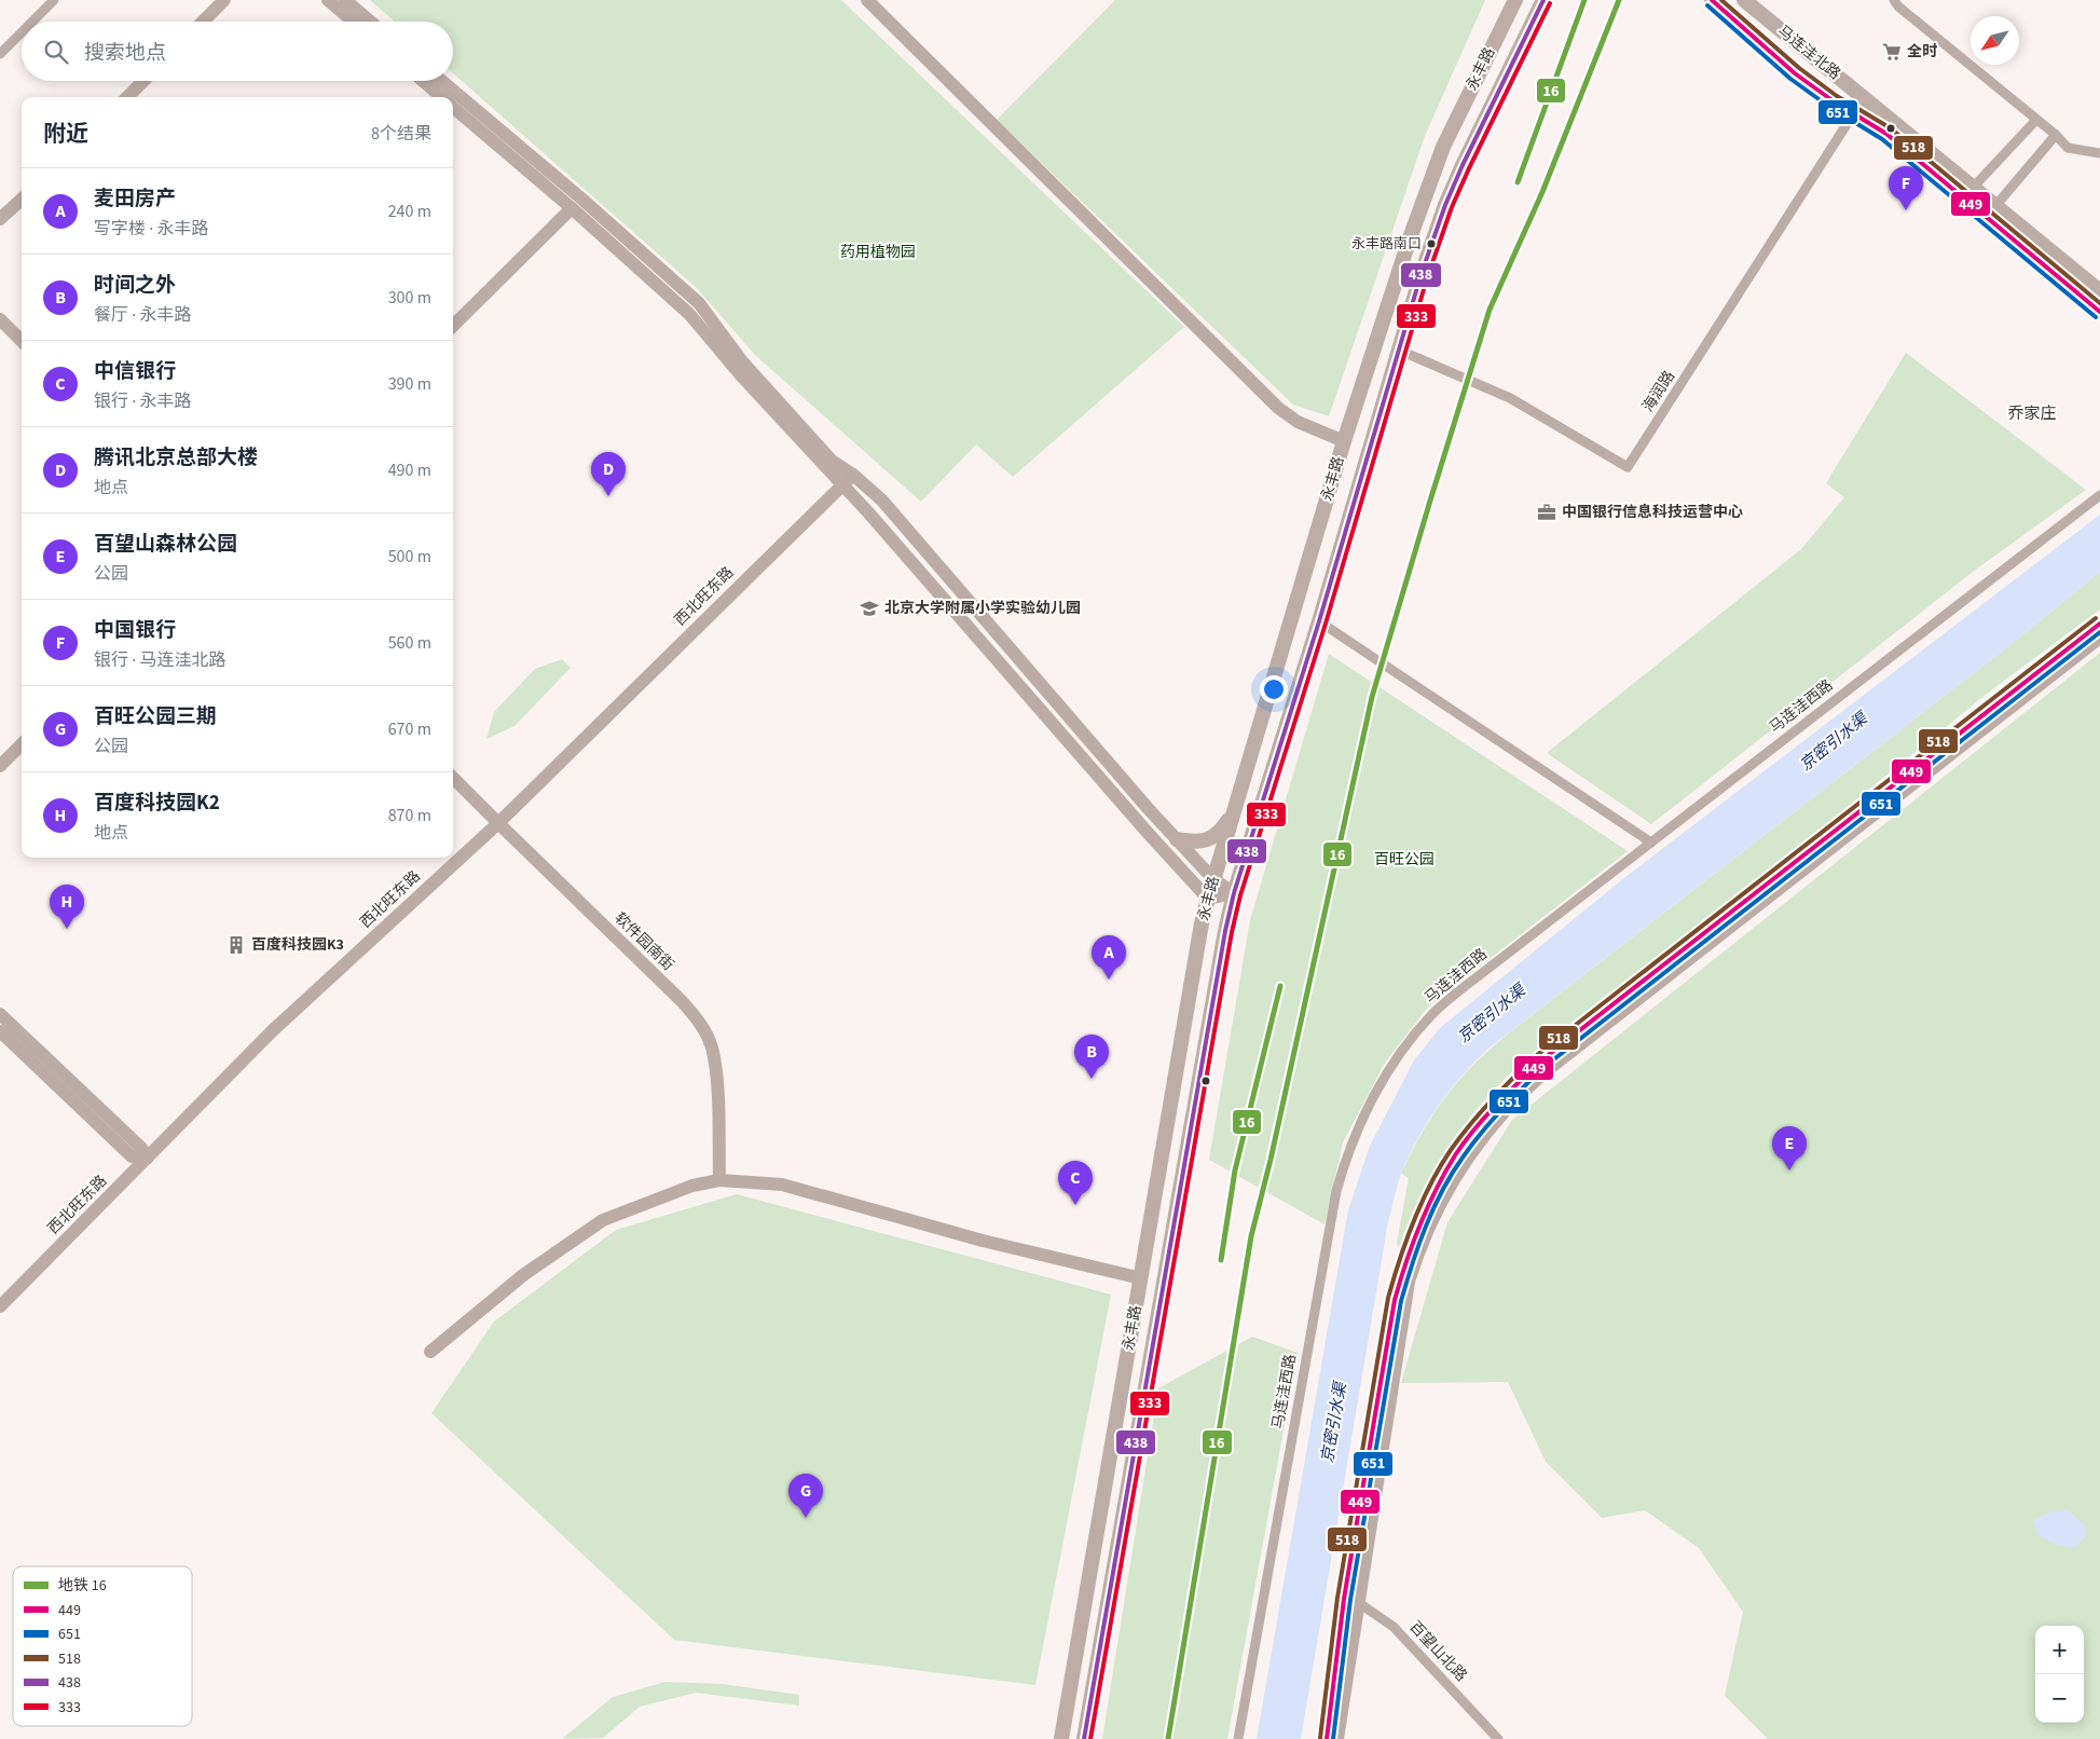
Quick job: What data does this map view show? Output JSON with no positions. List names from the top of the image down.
{
  "streets": {
    "main road": ["马连洼北路", "永丰路"],
    "street": [
      "海润路",
      "西北旺东路",
      "马连洼西路",
      "软件园南街",
      "百望山北路"
    ]
  },
  "crossings": [
    ["马连洼北路", "海润路"],
    ["永丰路", "海润路"],
    ["西北旺东路", "软件园南街"]
  ],
  "districts": ["乔家庄"],
  "water": ["京密引水渠"],
  "parks": ["药用植物园", "百旺公园"],
  "places": {
    "supermarket": ["全时"],
    "other": ["永丰路南口"],
    "office": ["中国银行信息科技运营中心"],
    "school or university": ["北京大学附属小学实验幼儿园"],
    "building": ["百度科技园K3"]
  },
  "lines": [
    "metro line 16",
    "transit line 449",
    "transit line 518",
    "transit line 438",
    "transit line 333",
    "transit line 651"
  ],
  "legend": [
    "地铁 16",
    "449",
    "651",
    "518",
    "438",
    "333"
  ],
  "north": "bottom left",
  "page": {
    "search": "搜索地点",
    "heading": ["附近", "8个结果"],
    "pins": [
      "F",
      "D",
      "H",
      "A",
      "B",
      "E",
      "C",
      "G"
    ],
    "list": [
      {
        "mark": "A",
        "name": "麦田房产",
        "note": "写字楼 · 永丰路",
        "value": "240 m"
      },
      {
        "mark": "B",
        "name": "时间之外",
        "note": "餐厅 · 永丰路",
        "value": "300 m"
      },
      {
        "mark": "C",
        "name": "中信银行",
        "note": "银行 · 永丰路",
        "value": "390 m"
      },
      {
        "mark": "D",
        "name": "腾讯北京总部大楼",
        "note": "地点",
        "value": "490 m"
      },
      {
        "mark": "E",
        "name": "百望山森林公园",
        "note": "公园",
        "value": "500 m"
      },
      {
        "mark": "F",
        "name": "中国银行",
        "note": "银行 · 马连洼北路",
        "value": "560 m"
      },
      {
        "mark": "G",
        "name": "百旺公园三期",
        "note": "公园",
        "value": "670 m"
      },
      {
        "mark": "H",
        "name": "百度科技园K2",
        "note": "地点",
        "value": "870 m"
      }
    ],
    "map_buttons": ["+", "−"]
  }
}
